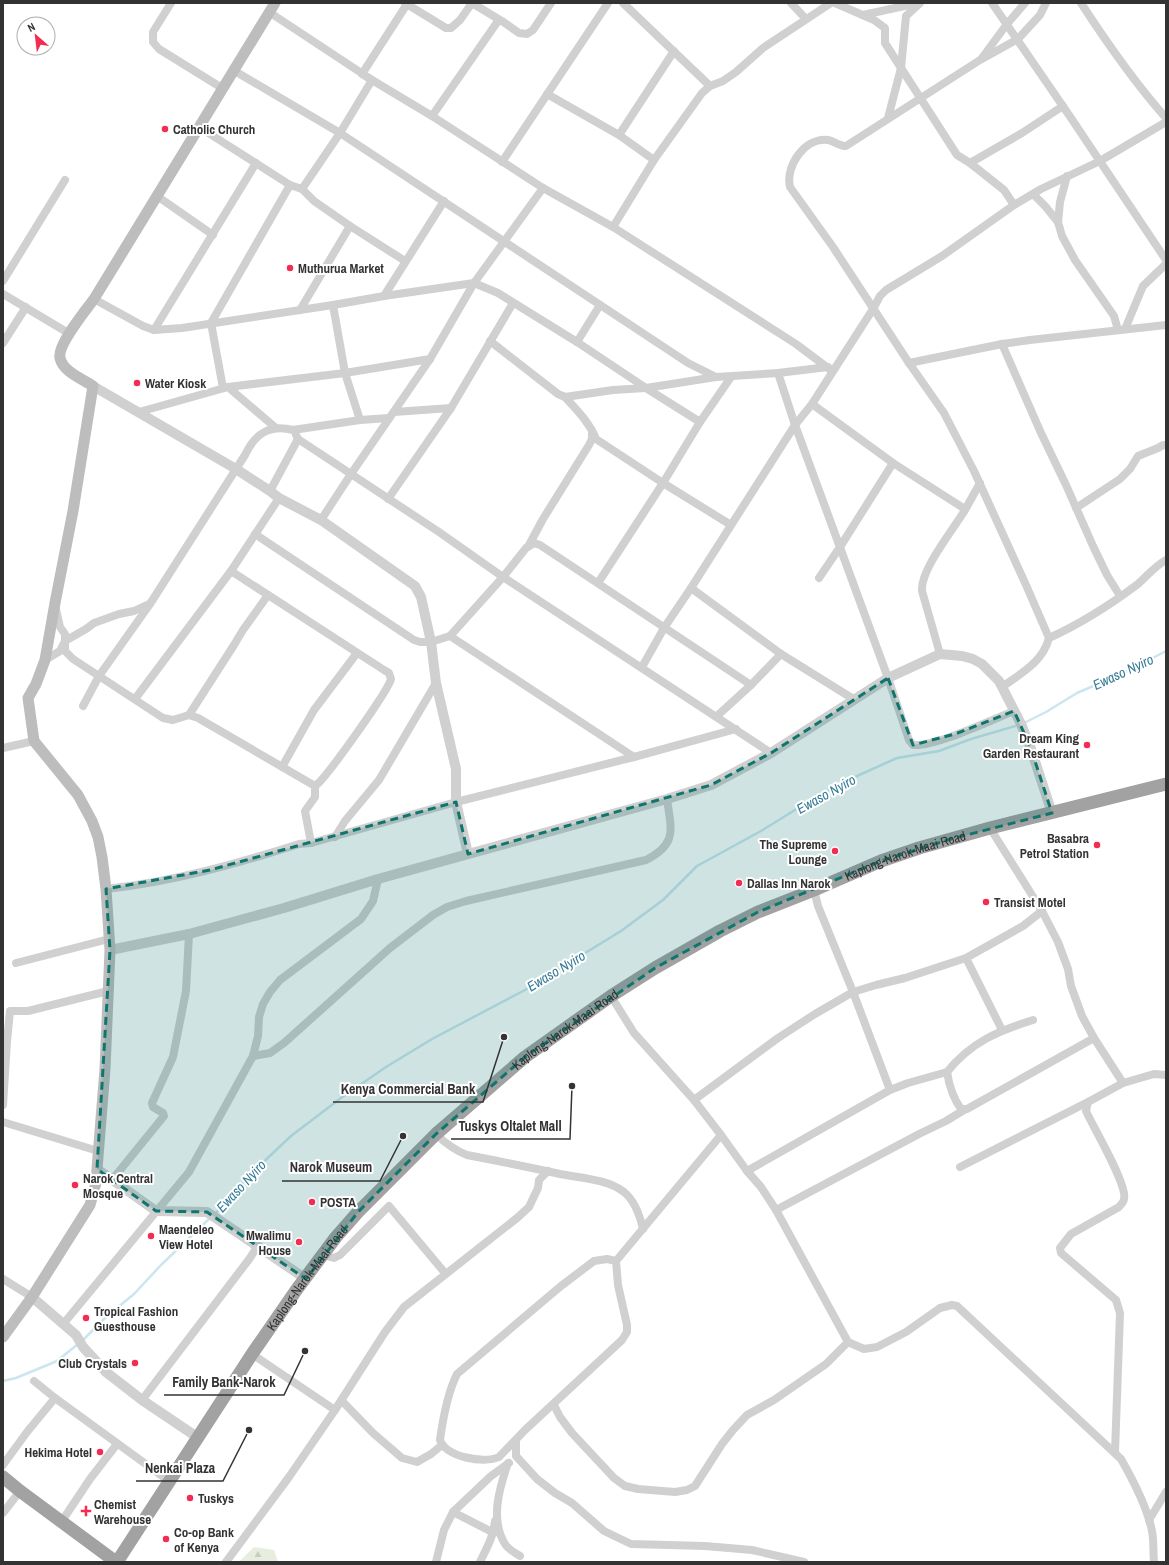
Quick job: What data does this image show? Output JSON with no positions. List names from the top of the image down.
{
  "streets": {
    "highway": ["Kaplong-Narok-Maai Road"]
  },
  "water": ["Ewaso Nyiro"],
  "places": {
    "other": [
      "Catholic Church",
      "Muthurua Market",
      "Water Kiosk",
      "Dream King Garden Restaurant",
      "Basabra Petrol Station",
      "The Supreme Lounge",
      "Dallas Inn Narok",
      "Transist Motel",
      "Kenya Commercial Bank",
      "Tuskys Oltalet Mall",
      "Narok Museum",
      "Narok Central Mosque",
      "POSTA",
      "Maendeleo View Hotel",
      "Mwalimu House",
      "Tropical Fashion Guesthouse",
      "Family Bank-Narok",
      "Club Crystals",
      "Nenkai Plaza",
      "Hekima Hotel",
      "Tuskys",
      "Co-op Bank of Kenya"
    ],
    "health": ["Chemist Warehouse"]
  },
  "north": "top left"
}
